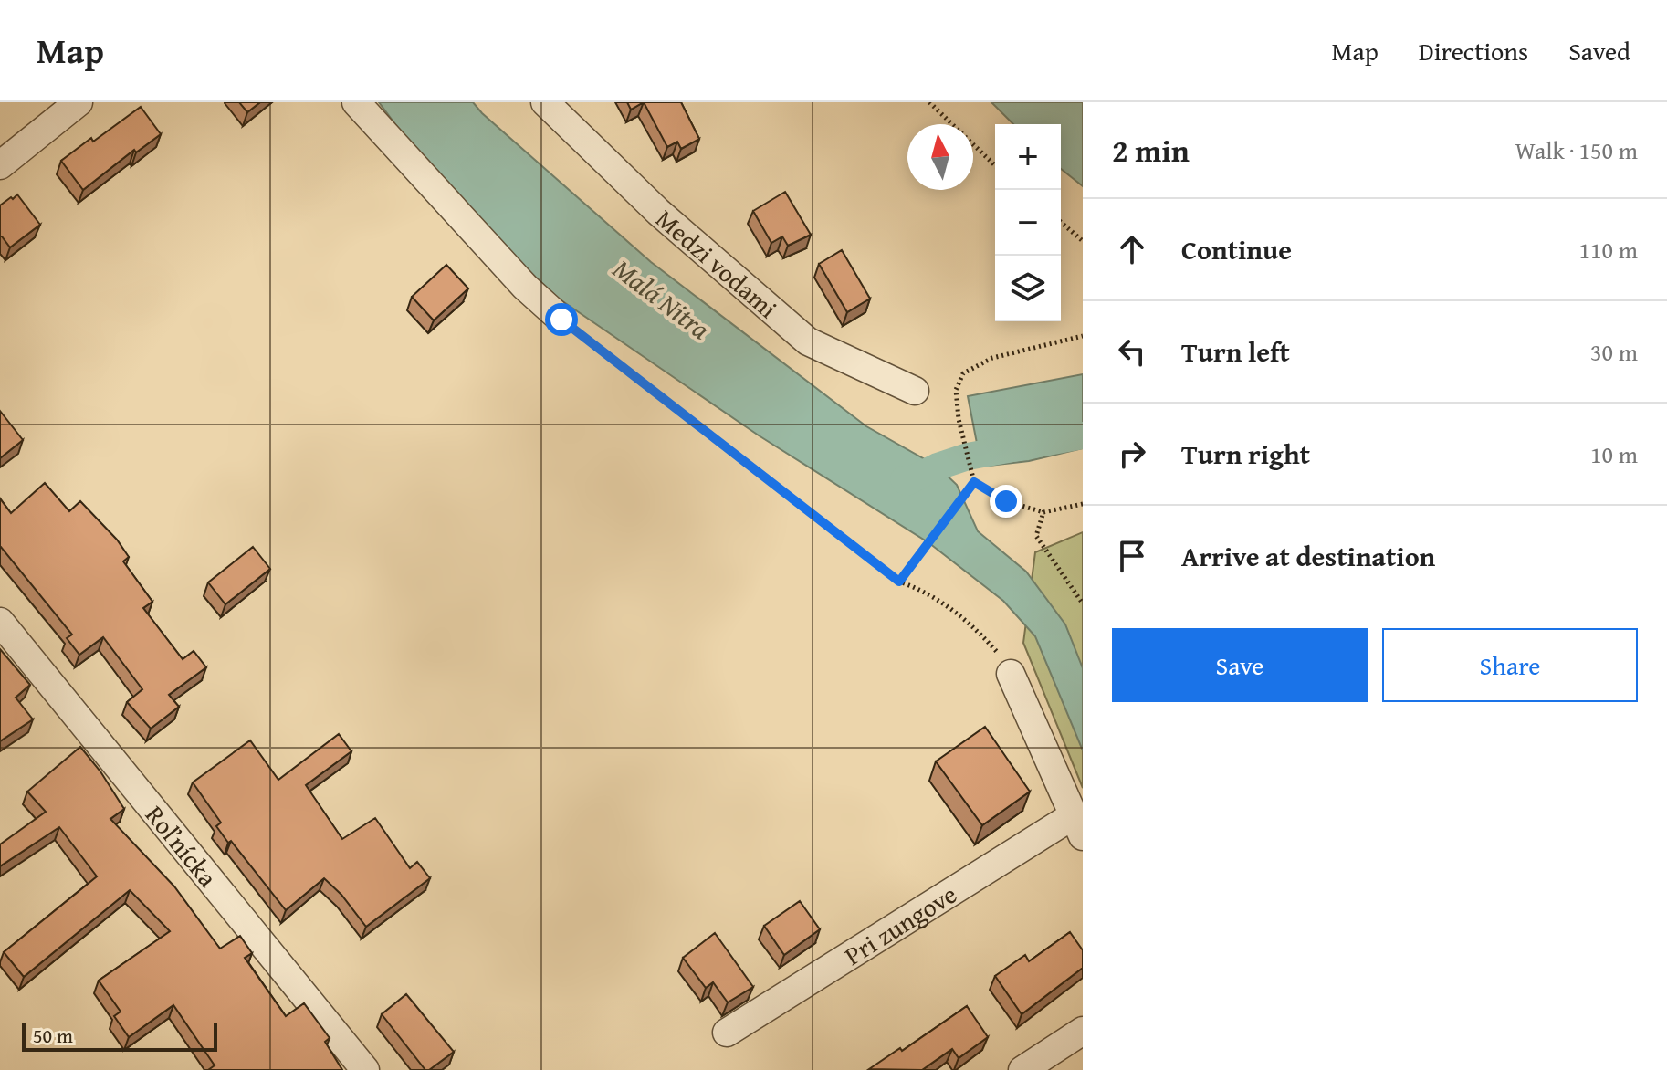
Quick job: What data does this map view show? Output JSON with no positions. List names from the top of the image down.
{
  "streets": {
    "street": ["Medzi vodami", "Roľnícka", "Pri zungove"]
  },
  "water": ["Malá Nitra"],
  "scale_bar": "50 m",
  "north": "top",
  "page": {
    "header": "Map",
    "nav": ["Map", "Directions", "Saved"],
    "heading": ["2 min", "Walk · 150 m"],
    "map_buttons": ["+", "−"],
    "list": [
      ["Continue", "110 m"],
      ["Turn left", "30 m"],
      ["Turn right", "10 m"],
      "Arrive at destination"
    ],
    "buttons": ["Save", "Share"],
    "scale": "50 m"
  }
}
